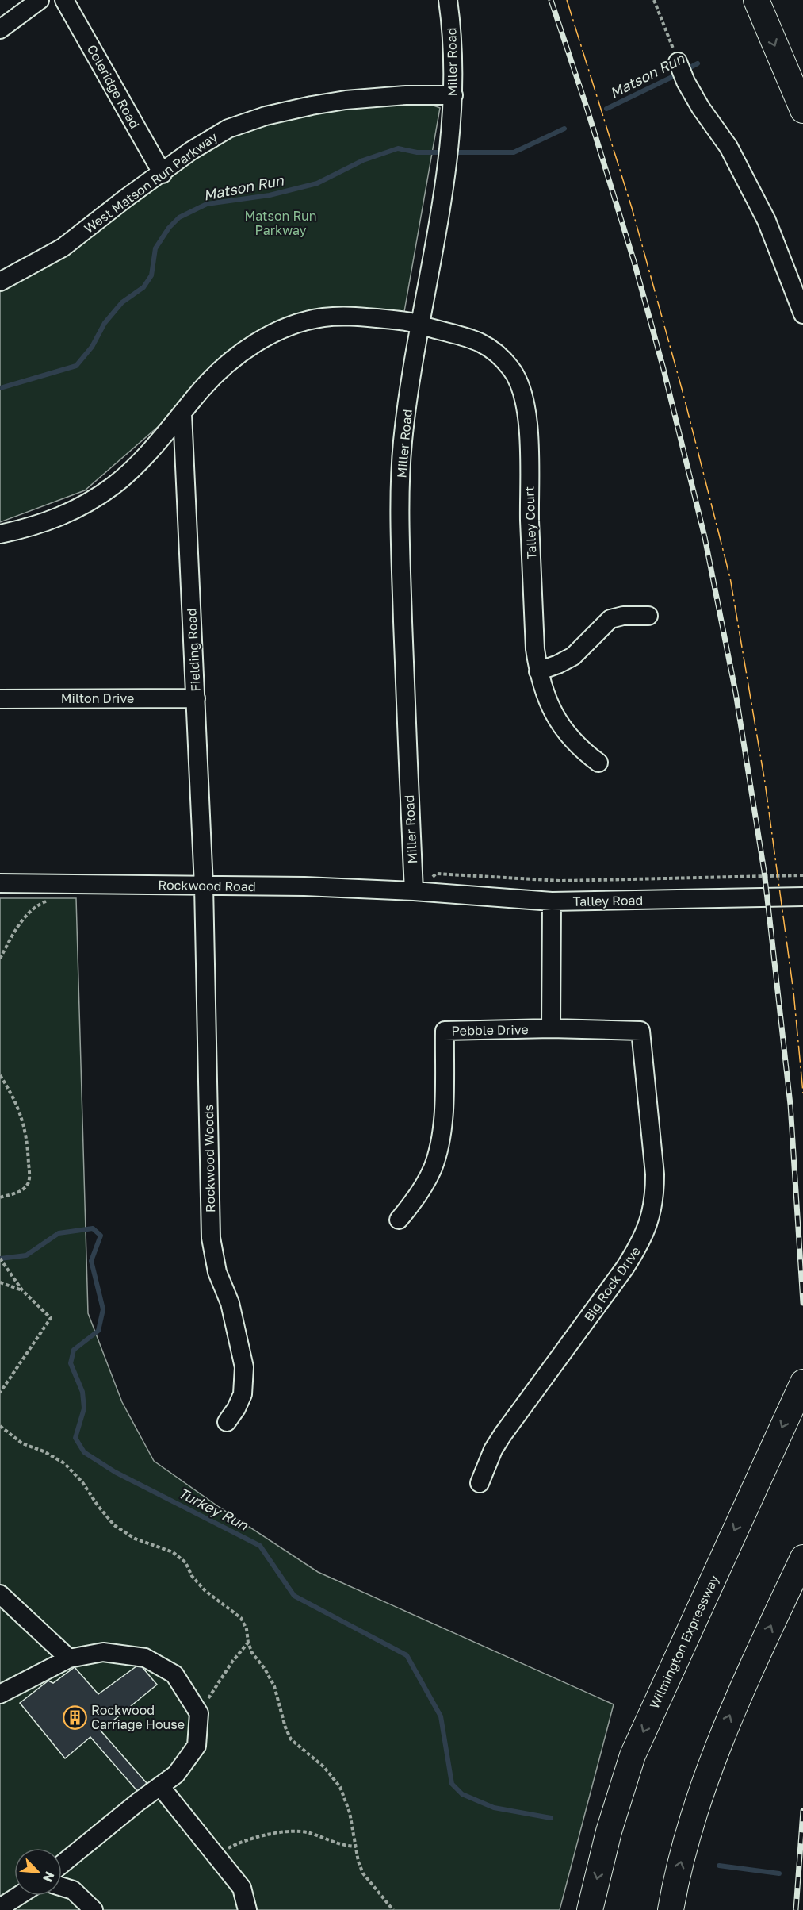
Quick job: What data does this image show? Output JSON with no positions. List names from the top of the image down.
{
  "streets": {
    "highway": ["Wilmington Expressway"],
    "street": [
      "Miller Road",
      "Coleridge Road",
      "West Matson Run Parkway",
      "Talley Court",
      "Fielding Road",
      "Milton Drive",
      "Rockwood Road",
      "Talley Road",
      "Pebble Drive",
      "Rockwood Woods",
      "Big Rock Drive"
    ]
  },
  "crossings": [
    ["Miller Road", "West Matson Run Parkway"],
    ["Miller Road", "Talley Court"],
    ["Miller Road", "Rockwood Road"],
    ["Miller Road", "Talley Road"],
    ["Coleridge Road", "West Matson Run Parkway"],
    ["Talley Court", "Fielding Road"],
    ["Fielding Road", "Milton Drive"],
    ["Fielding Road", "Rockwood Road"],
    ["Fielding Road", "Rockwood Woods"],
    ["Rockwood Road", "Talley Road"],
    ["Rockwood Road", "Rockwood Woods"],
    ["Pebble Drive", "Big Rock Drive"]
  ],
  "water": ["Matson Run", "Turkey Run"],
  "parks": ["Matson Run Parkway"],
  "places": {
    "building": ["Rockwood Carriage House"]
  },
  "north": "bottom right"
}
